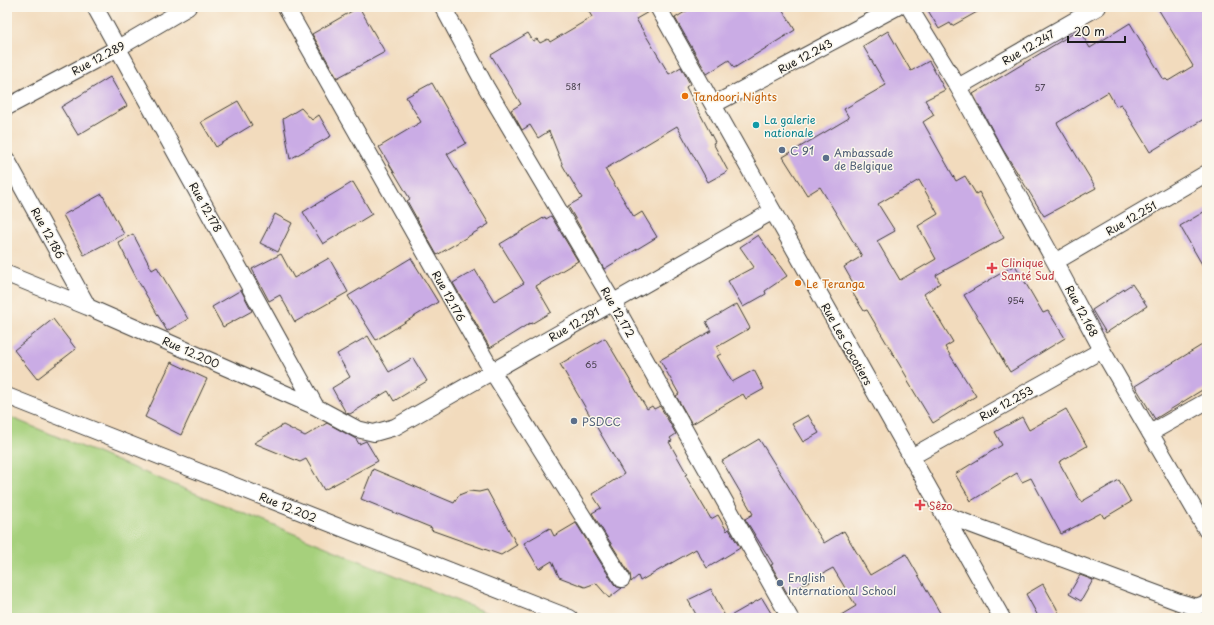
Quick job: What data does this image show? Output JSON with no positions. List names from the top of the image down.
{
  "streets": {
    "street": [
      "Rue 12.247",
      "Rue 12.243",
      "Rue 12.289",
      "Rue 12.178",
      "Rue 12.251",
      "Rue 12.186",
      "Rue 12.176",
      "Rue 12.168",
      "Rue 12.172",
      "Rue 12.291",
      "Rue Les Cocotiers",
      "Rue 12.200",
      "Rue 12.253",
      "Rue 12.202"
    ]
  },
  "crossings": [
    ["Rue 12.247", "Rue 12.168"],
    ["Rue 12.243", "Rue Les Cocotiers"],
    ["Rue 12.289", "Rue 12.178"],
    ["Rue 12.178", "Rue 12.200"],
    ["Rue 12.251", "Rue 12.168"],
    ["Rue 12.186", "Rue 12.200"],
    ["Rue 12.176", "Rue 12.291"],
    ["Rue 12.168", "Rue 12.253"],
    ["Rue 12.172", "Rue 12.291"],
    ["Rue 12.291", "Rue Les Cocotiers"],
    ["Rue 12.291", "Rue 12.200"],
    ["Rue Les Cocotiers", "Rue 12.253"]
  ],
  "places": {
    "other": [
      "Tandoori Nights",
      "La galerie nationale",
      "C 91",
      "Ambassade de Belgique",
      "Le Teranga",
      "PSDCC",
      "English International School"
    ],
    "health": ["Clinique Santé Sud", "Sêzo"]
  },
  "house_numbers": [
    "581",
    "57",
    "954",
    "65"
  ],
  "scale_bar": "20 m"
}
